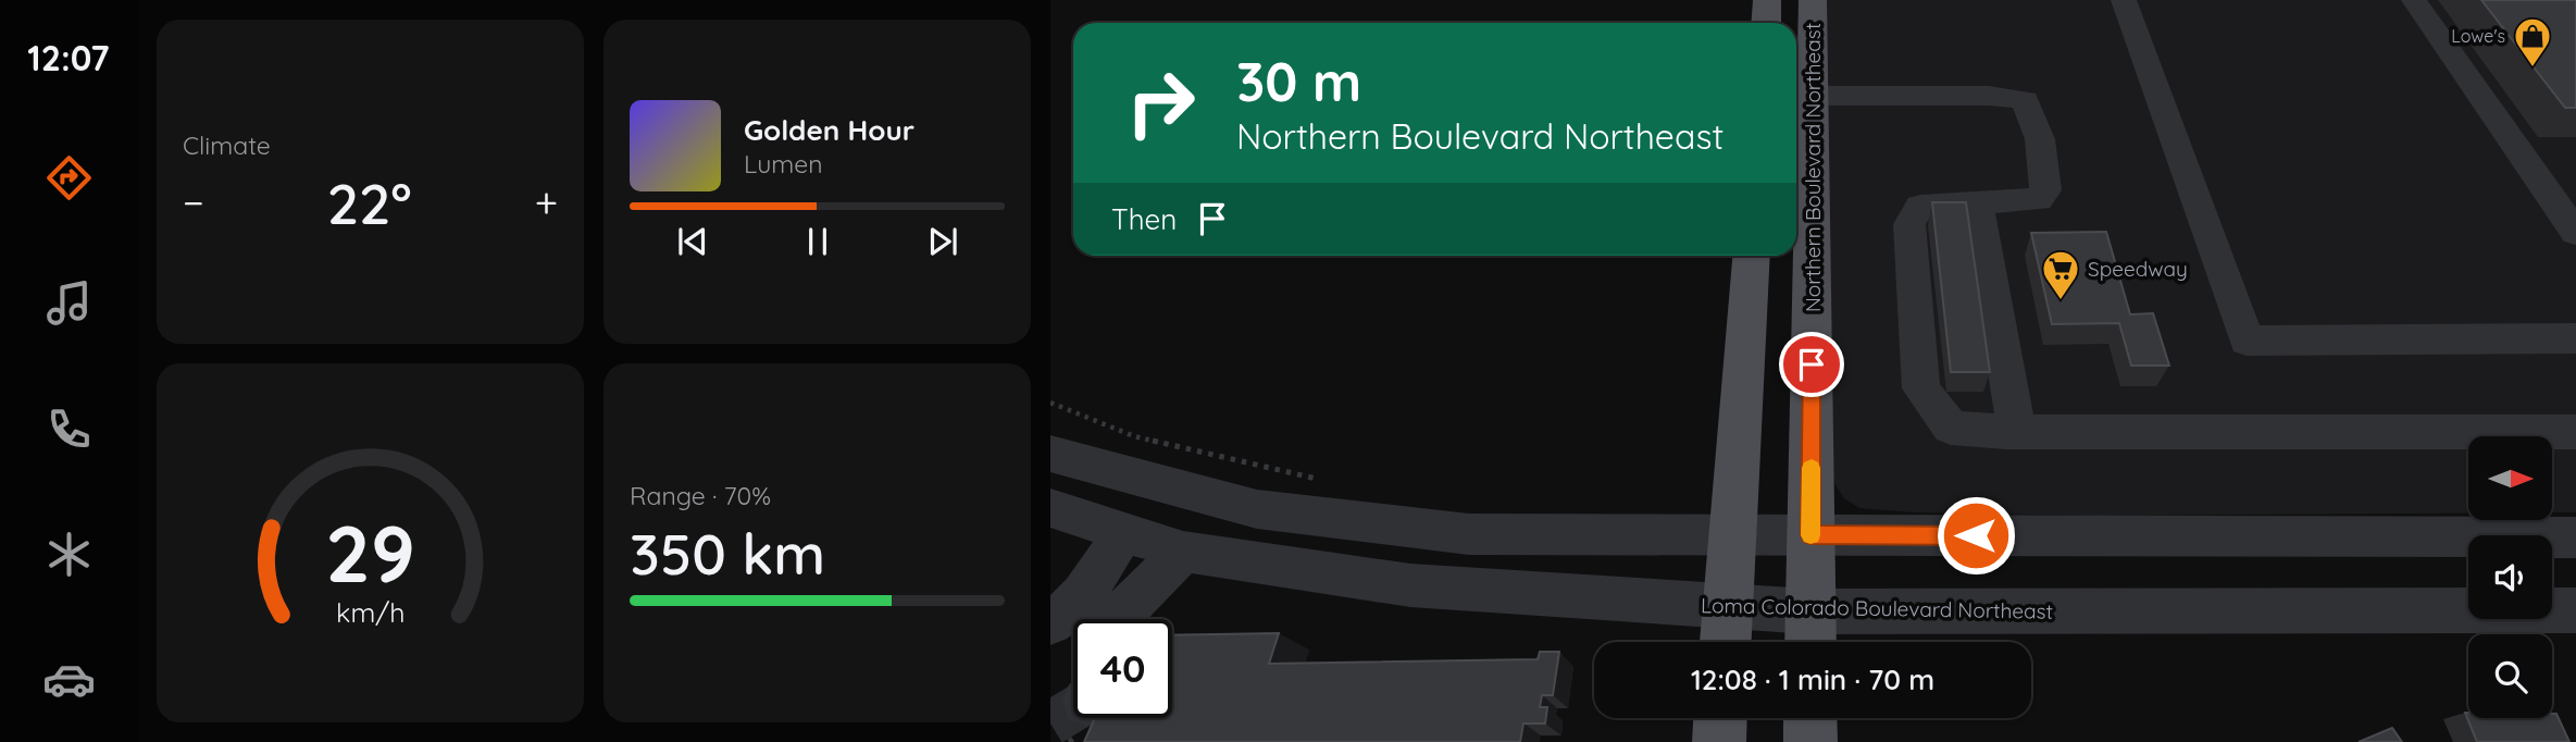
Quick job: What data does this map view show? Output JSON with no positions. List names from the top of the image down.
{
  "streets": {
    "main road": ["Northern Boulevard Northeast"],
    "street": ["Loma Colorado Boulevard Northeast"]
  },
  "crossings": [
    ["Northern Boulevard Northeast", "Loma Colorado Boulevard Northeast"]
  ],
  "places": {
    "shop": ["Lowe's"],
    "supermarket": ["Speedway"]
  },
  "north": "right",
  "page": {
    "tabs": "12:07",
    "tile": [
      "Climate",
      ["Range · 70%", "350 km"]
    ],
    "turn": ["30 m", "Northern Boulevard Northeast"],
    "song": ["Golden Hour", "Lumen"],
    "heat": ["−", "22°", "+"],
    "then": "Then",
    "limit": "40",
    "trip": "12:08 · 1 min · 70 m",
    "gauge": ["29", "km/h"]
  }
}
